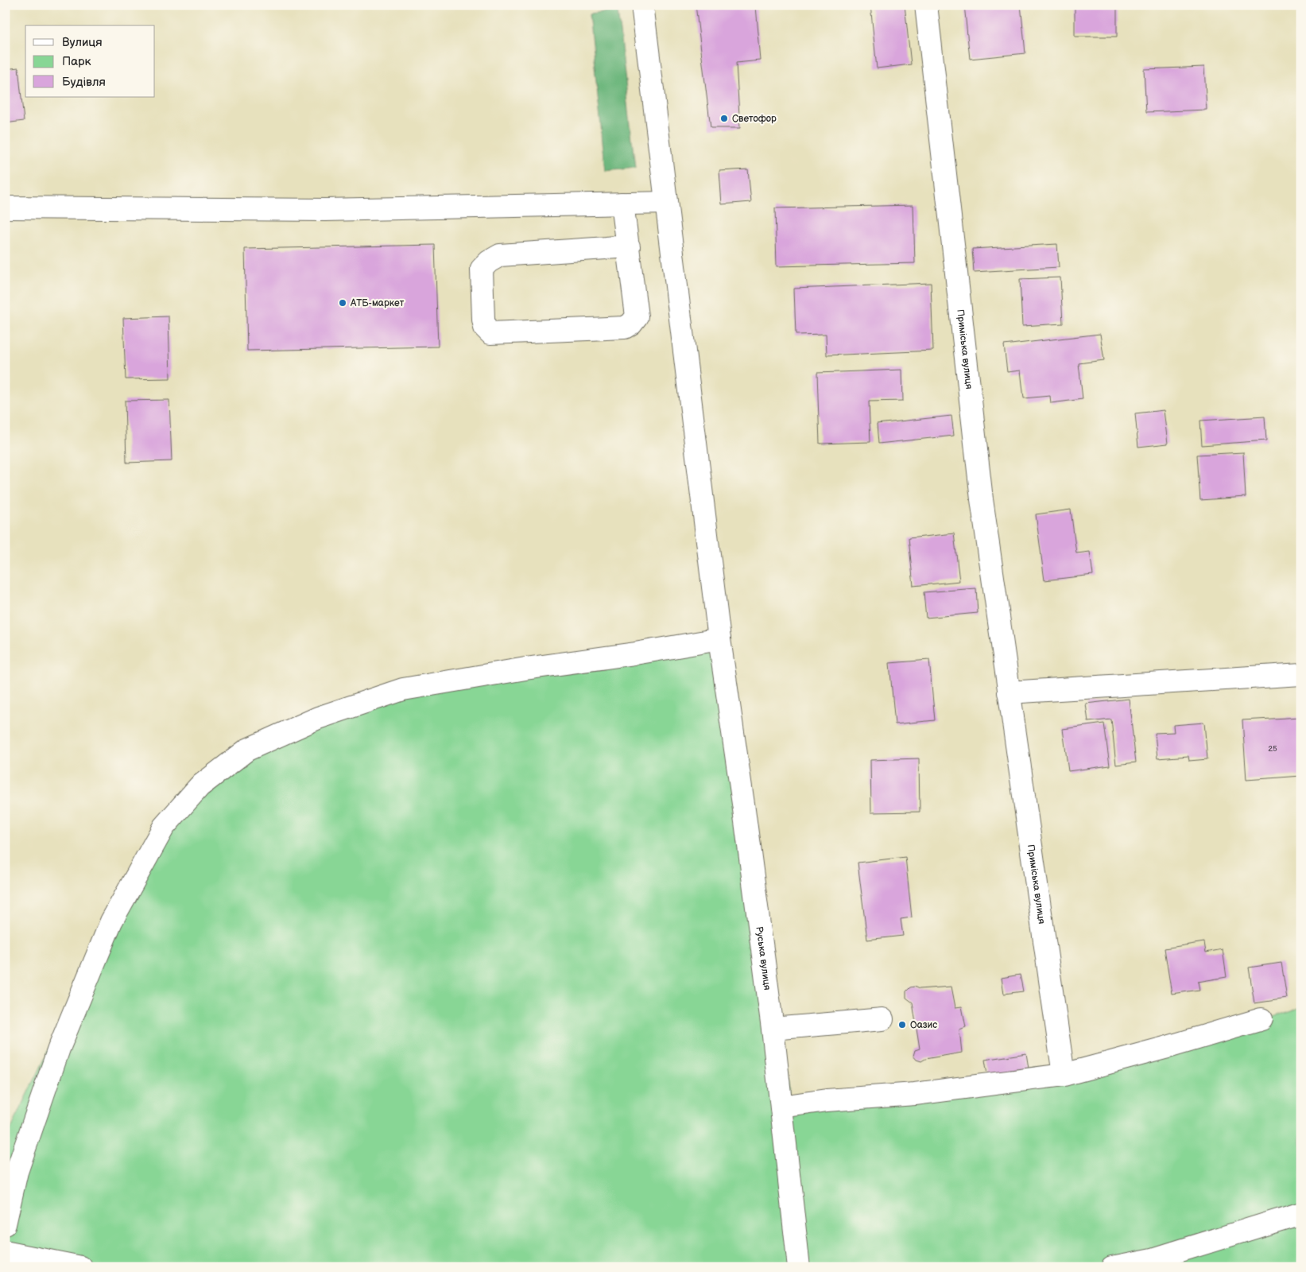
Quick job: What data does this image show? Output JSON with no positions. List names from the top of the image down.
{
  "streets": {
    "main road": ["Приміська вулиця", "Руська вулиця"]
  },
  "places": ["Светофор", "АТБ-маркет", "Оазис"],
  "house_numbers": ["25"],
  "legend": ["Вулиця", "Парк", "Будівля"]
}
